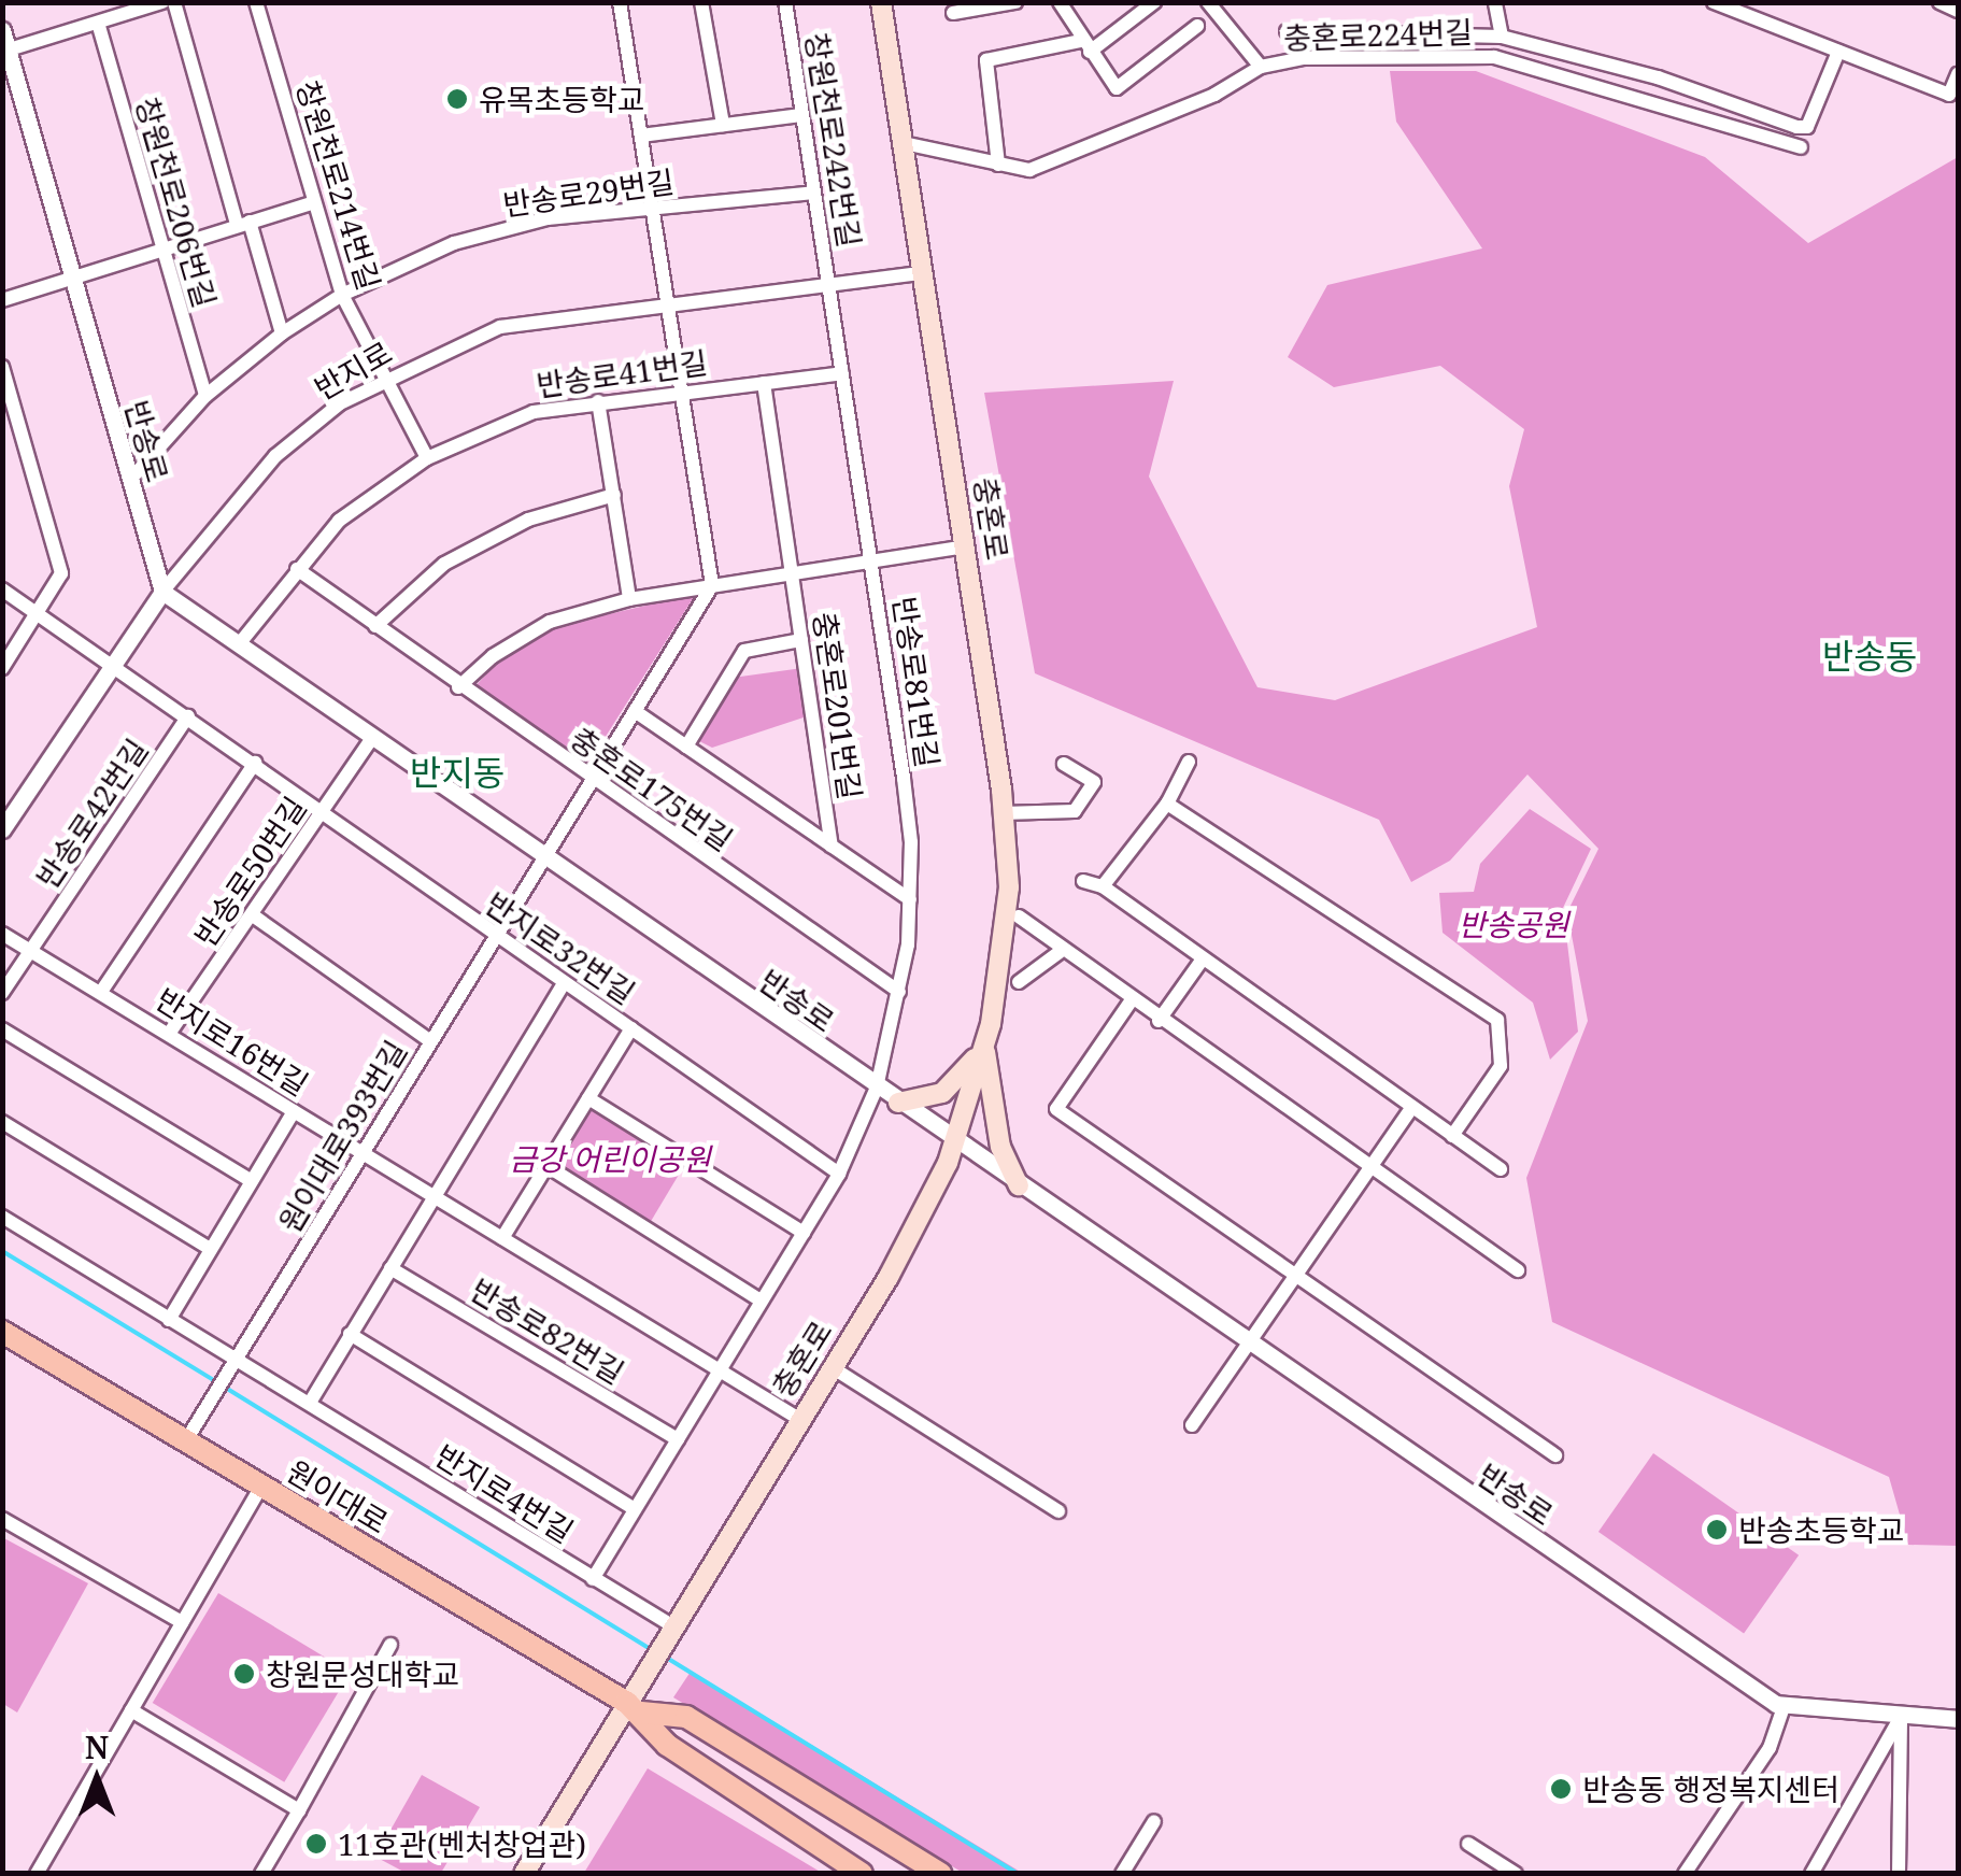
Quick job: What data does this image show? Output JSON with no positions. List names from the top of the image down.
{
  "streets": {
    "main road": ["충혼로", "원이대로"],
    "street": [
      "충혼로224번길",
      "창원천로242번길",
      "창원천로214번길",
      "반송로29번길",
      "창원천로206번길",
      "반지로",
      "반송로41번길",
      "반송로",
      "반송로81번길",
      "충혼로201번길",
      "충혼로175번길",
      "반송로42번길",
      "반송로50번길",
      "반지로32번길",
      "반지로16번길",
      "원이대로393번길",
      "반송로82번길",
      "반지로4번길"
    ]
  },
  "crossings": [
    ["충혼로224번길", "충혼로"],
    ["창원천로242번길", "반송로29번길"],
    ["창원천로242번길", "반지로"],
    ["창원천로242번길", "반송로81번길"],
    ["창원천로214번길", "반송로29번길"],
    ["창원천로214번길", "반지로"],
    ["창원천로214번길", "반송로41번길"],
    ["반송로29번길", "창원천로206번길"],
    ["반송로29번길", "반송로"],
    ["반지로", "반송로"],
    ["반지로", "충혼로"],
    ["반지로", "반송로81번길"],
    ["반지로", "반지로32번길"],
    ["반송로41번길", "반송로"],
    ["반송로41번길", "반송로81번길"],
    ["반송로41번길", "충혼로201번길"],
    ["반송로41번길", "충혼로175번길"],
    ["반송로", "충혼로"],
    ["반송로", "반송로81번길"],
    ["반송로", "반송로50번길"],
    ["반송로", "원이대로393번길"],
    ["충혼로", "충혼로201번길"],
    ["충혼로", "반지로16번길"],
    ["충혼로", "반지로4번길"],
    ["충혼로", "원이대로"],
    ["반송로81번길", "충혼로201번길"],
    ["반송로81번길", "충혼로175번길"],
    ["충혼로201번길", "충혼로175번길"],
    ["충혼로201번길", "원이대로393번길"],
    ["충혼로175번길", "원이대로393번길"],
    ["반송로42번길", "반지로32번길"],
    ["반송로42번길", "반지로16번길"],
    ["반송로50번길", "반지로32번길"],
    ["반송로50번길", "반지로16번길"],
    ["반지로32번길", "원이대로393번길"],
    ["반지로16번길", "원이대로393번길"],
    ["원이대로393번길", "반지로4번길"],
    ["원이대로393번길", "원이대로"]
  ],
  "districts": ["반송동", "반지동"],
  "parks": ["반송공원", "금강 어린이공원"],
  "places": [
    "유목초등학교",
    "반송초등학교",
    "창원문성대학교",
    "반송동 행정복지센터",
    "11호관(벤처창업관)"
  ],
  "north": "top"
}
